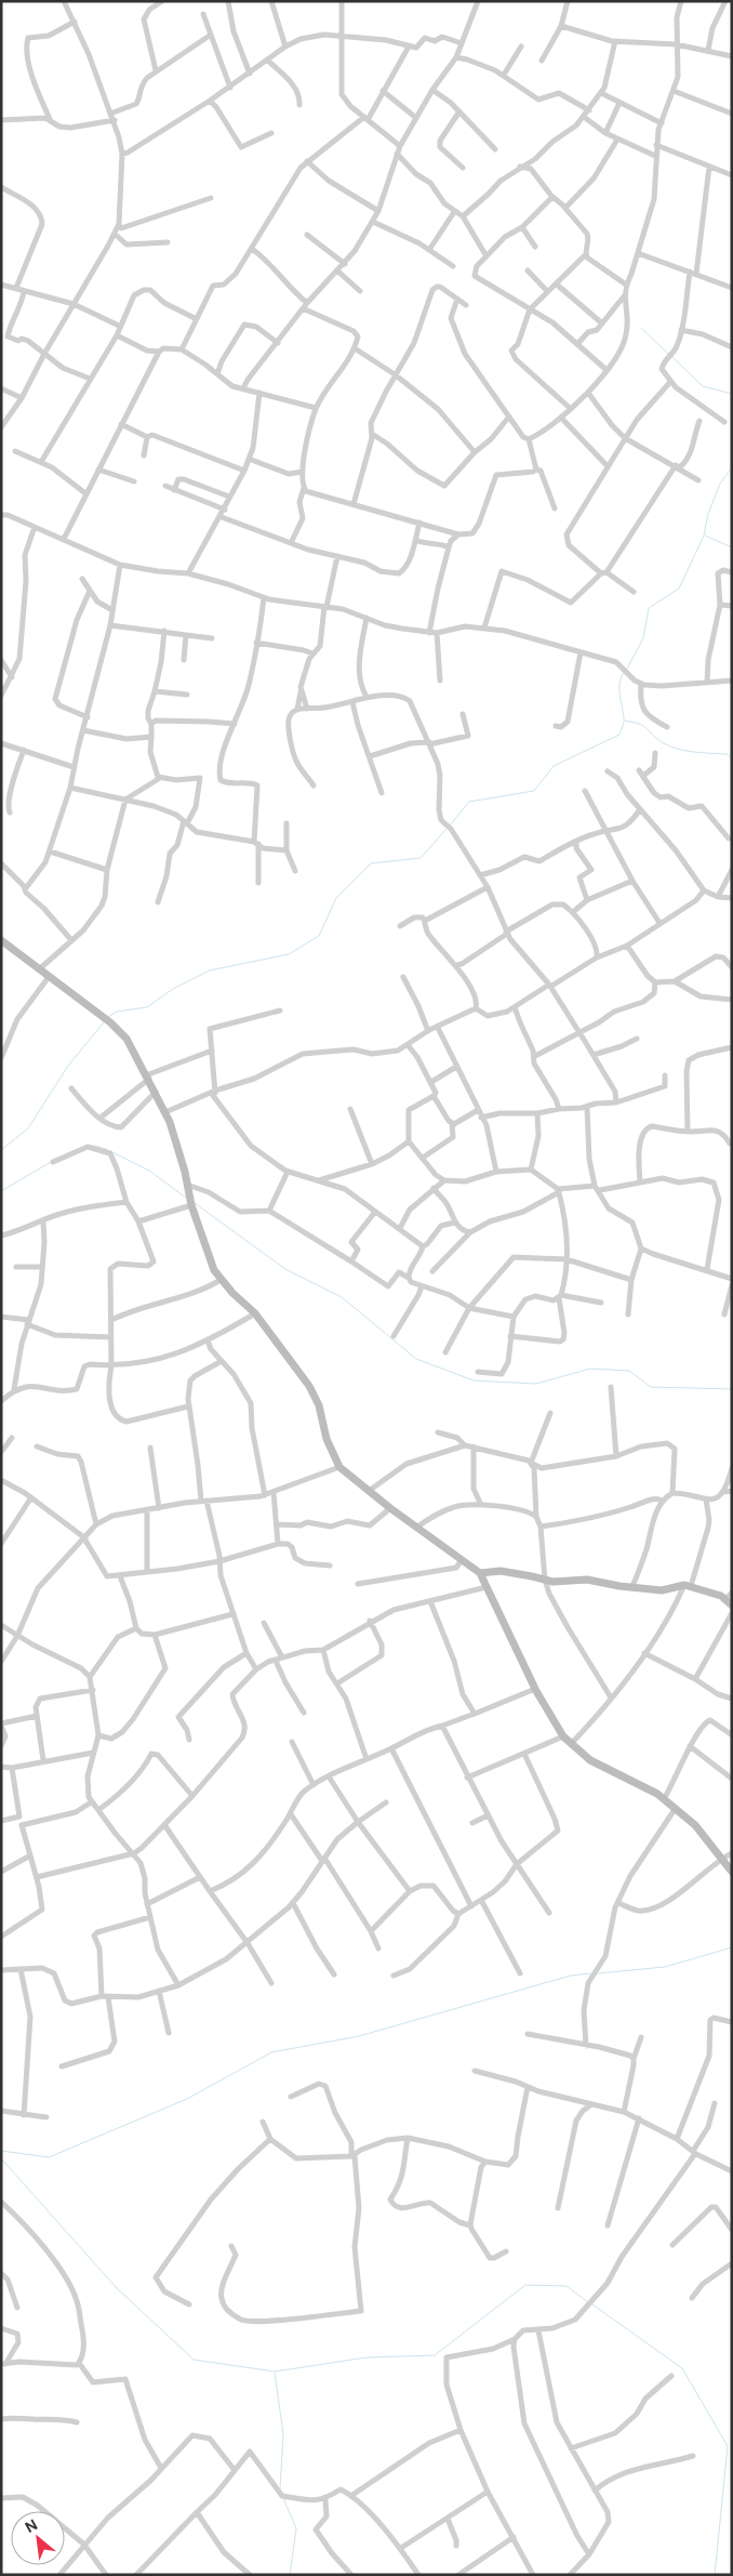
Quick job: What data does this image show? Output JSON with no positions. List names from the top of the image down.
{
  "north": "top left"
}
